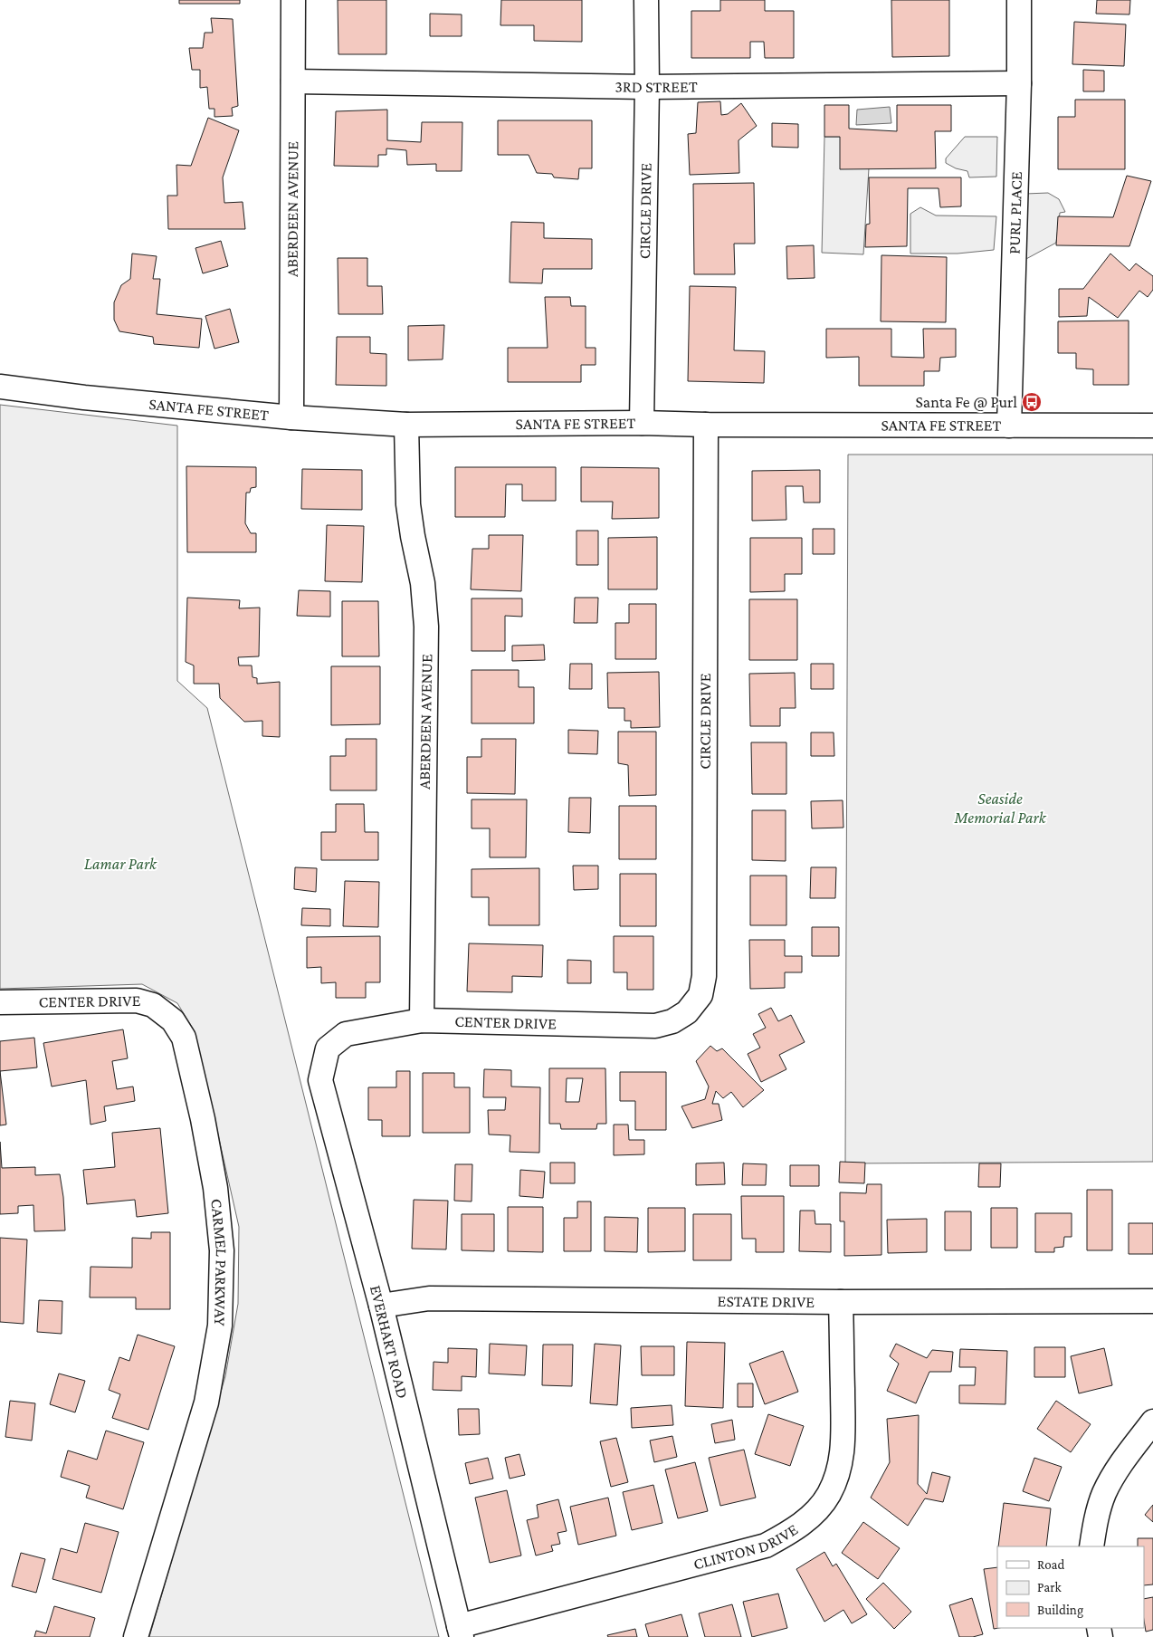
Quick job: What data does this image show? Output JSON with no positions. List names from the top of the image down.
{
  "streets": {
    "street": [
      "3RD STREET",
      "ABERDEEN AVENUE",
      "CIRCLE DRIVE",
      "PURL PLACE",
      "SANTA FE STREET",
      "CENTER DRIVE",
      "CARMEL PARKWAY",
      "ESTATE DRIVE",
      "EVERHART ROAD",
      "CLINTON DRIVE"
    ]
  },
  "crossings": [
    ["3RD STREET", "ABERDEEN AVENUE"],
    ["3RD STREET", "CIRCLE DRIVE"],
    ["3RD STREET", "PURL PLACE"],
    ["ABERDEEN AVENUE", "SANTA FE STREET"],
    ["ABERDEEN AVENUE", "CENTER DRIVE"],
    ["CIRCLE DRIVE", "SANTA FE STREET"],
    ["CIRCLE DRIVE", "CENTER DRIVE"],
    ["PURL PLACE", "SANTA FE STREET"],
    ["CENTER DRIVE", "CARMEL PARKWAY"],
    ["CENTER DRIVE", "EVERHART ROAD"],
    ["ESTATE DRIVE", "EVERHART ROAD"],
    ["ESTATE DRIVE", "CLINTON DRIVE"],
    ["EVERHART ROAD", "CLINTON DRIVE"]
  ],
  "parks": ["Seaside Memorial Park", "Lamar Park"],
  "places": {
    "bus stop": ["Santa Fe @ Purl"]
  },
  "legend": ["Road", "Park", "Building"]
}
